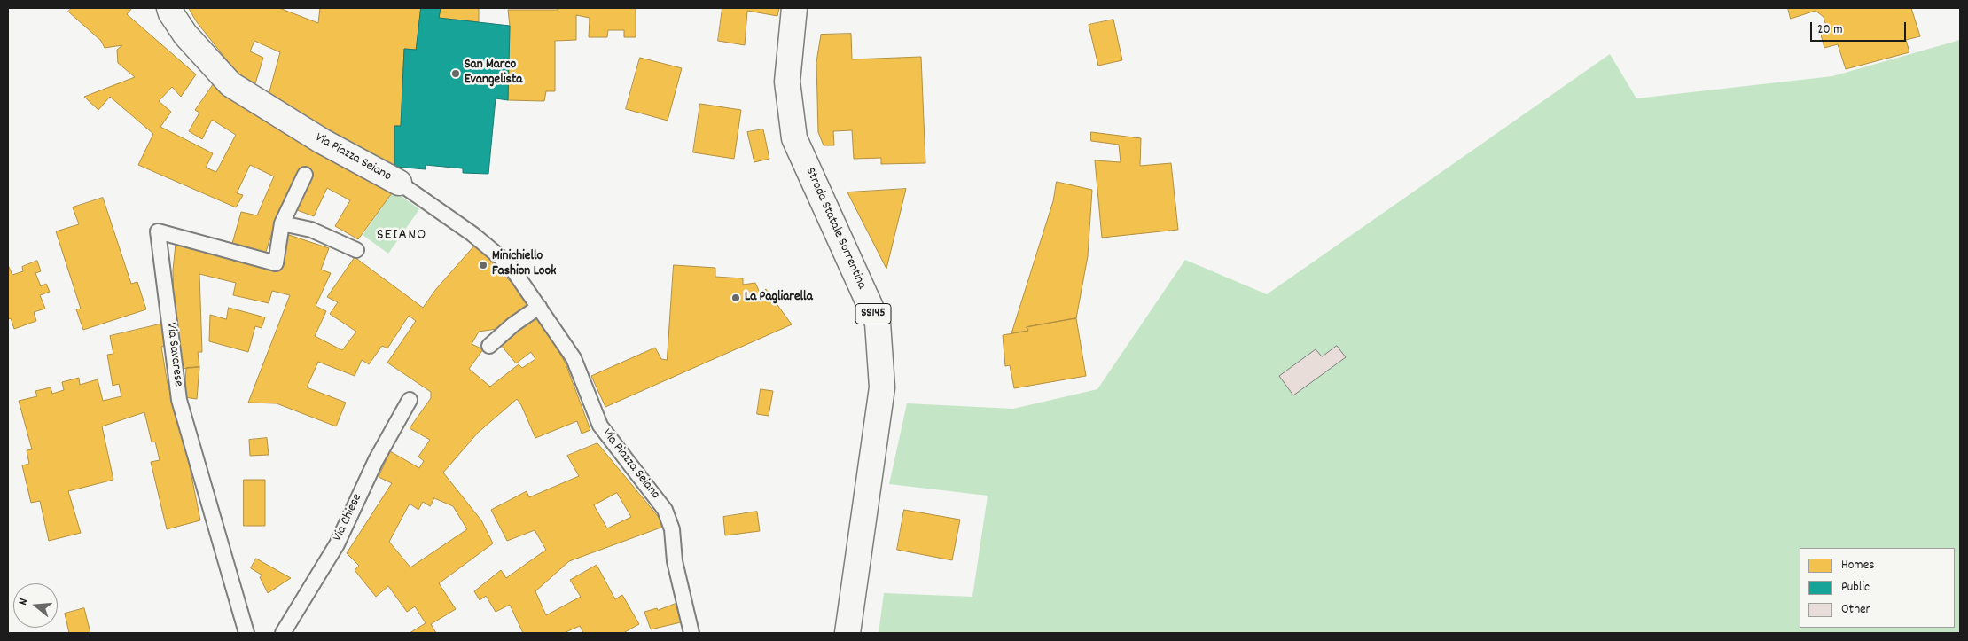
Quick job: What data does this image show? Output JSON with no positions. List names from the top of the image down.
{
  "streets": {
    "main road": ["Via Piazza Seiano", "Strada Statale Sorrentina", "SS145"],
    "lane": ["Via Savarese", "Via Chiese"]
  },
  "districts": ["SEIANO"],
  "places": ["San Marco Evangelista", "Minichiello Fashion Look", "La Pagliarella"],
  "legend": ["Homes", "Public", "Other"],
  "scale_bar": "20 m",
  "north": "left"
}
